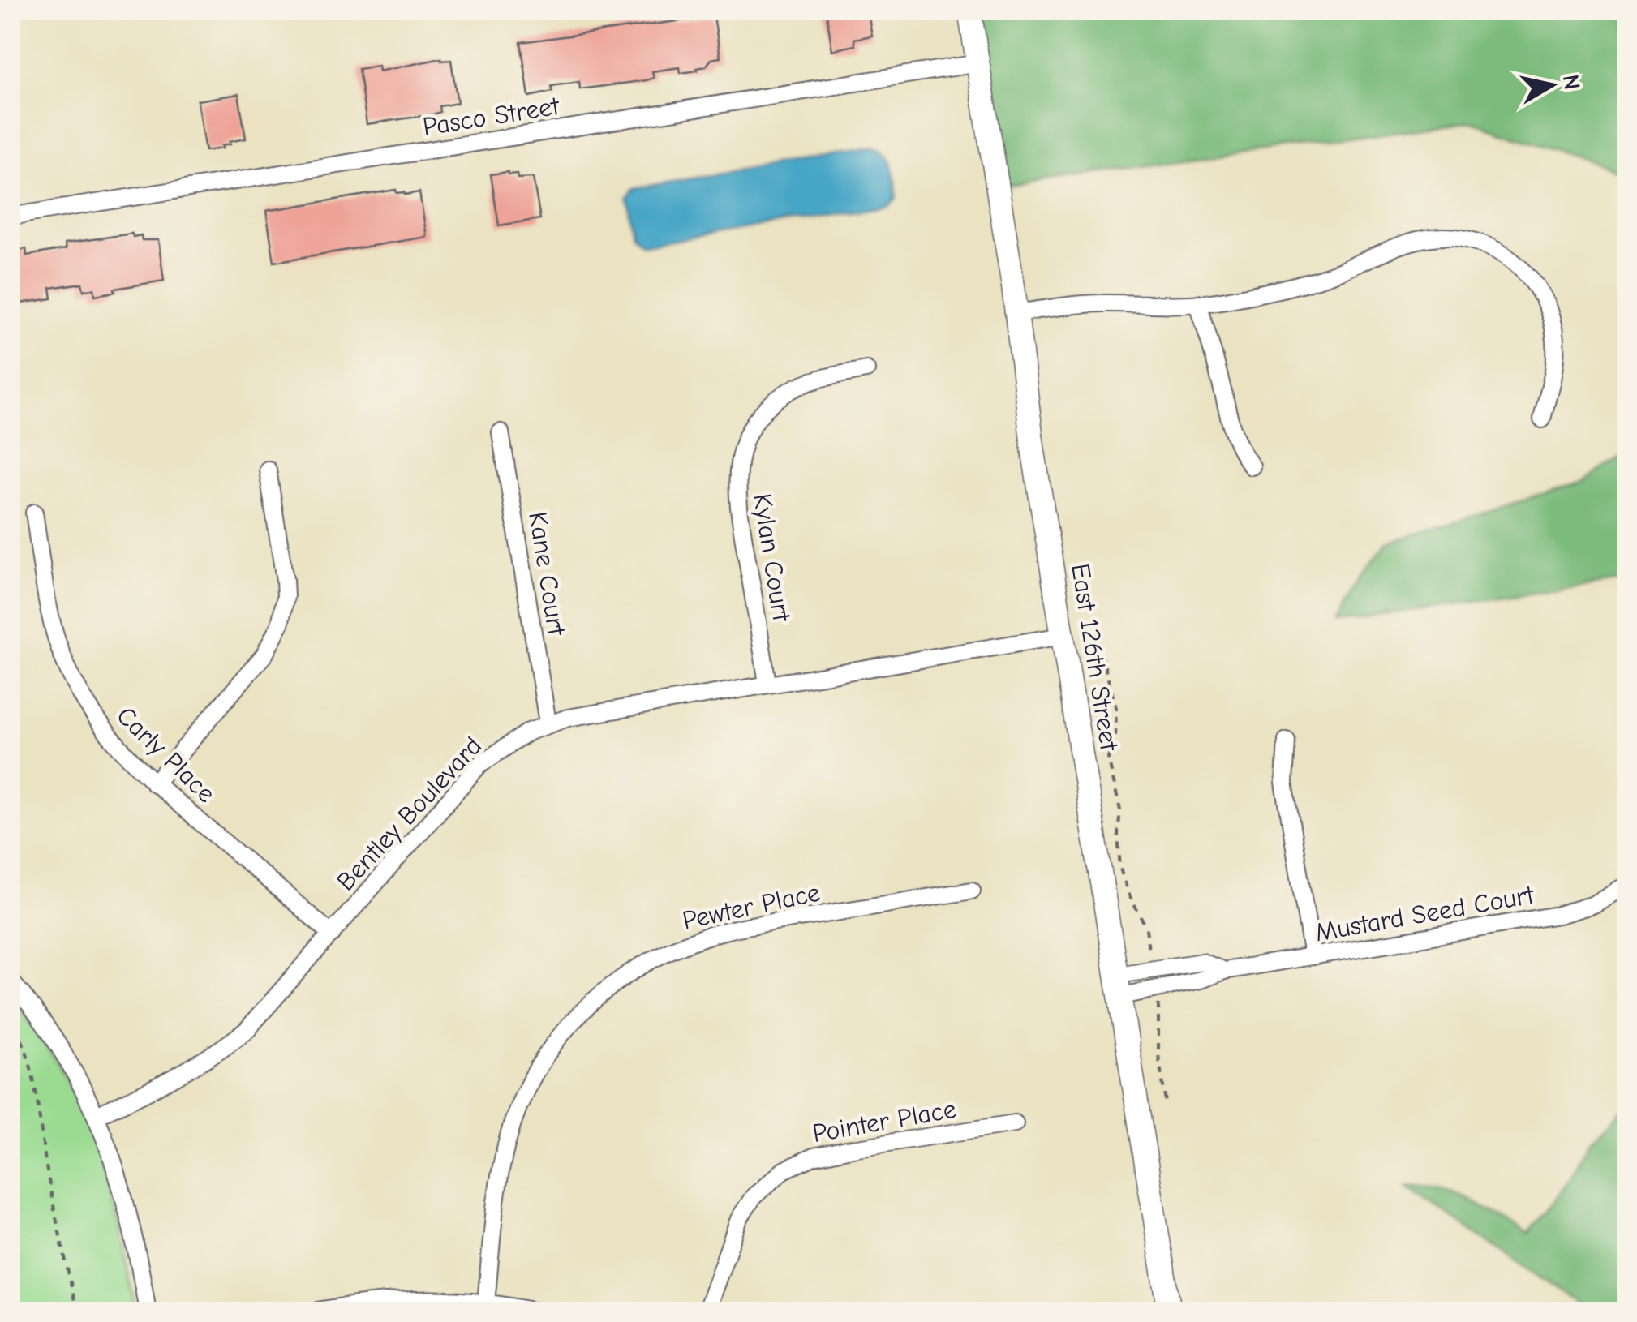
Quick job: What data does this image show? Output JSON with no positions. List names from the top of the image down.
{
  "streets": {
    "main road": ["East 126th Street"],
    "street": [
      "Pasco Street",
      "Kylan Court",
      "Kane Court",
      "Carly Place",
      "Bentley Boulevard",
      "Pewter Place",
      "Mustard Seed Court",
      "Pointer Place"
    ]
  },
  "crossings": [
    ["Pasco Street", "East 126th Street"],
    ["Kylan Court", "Bentley Boulevard"],
    ["Kane Court", "Bentley Boulevard"],
    ["East 126th Street", "Bentley Boulevard"],
    ["East 126th Street", "Mustard Seed Court"],
    ["Carly Place", "Bentley Boulevard"]
  ],
  "north": "right"
}
